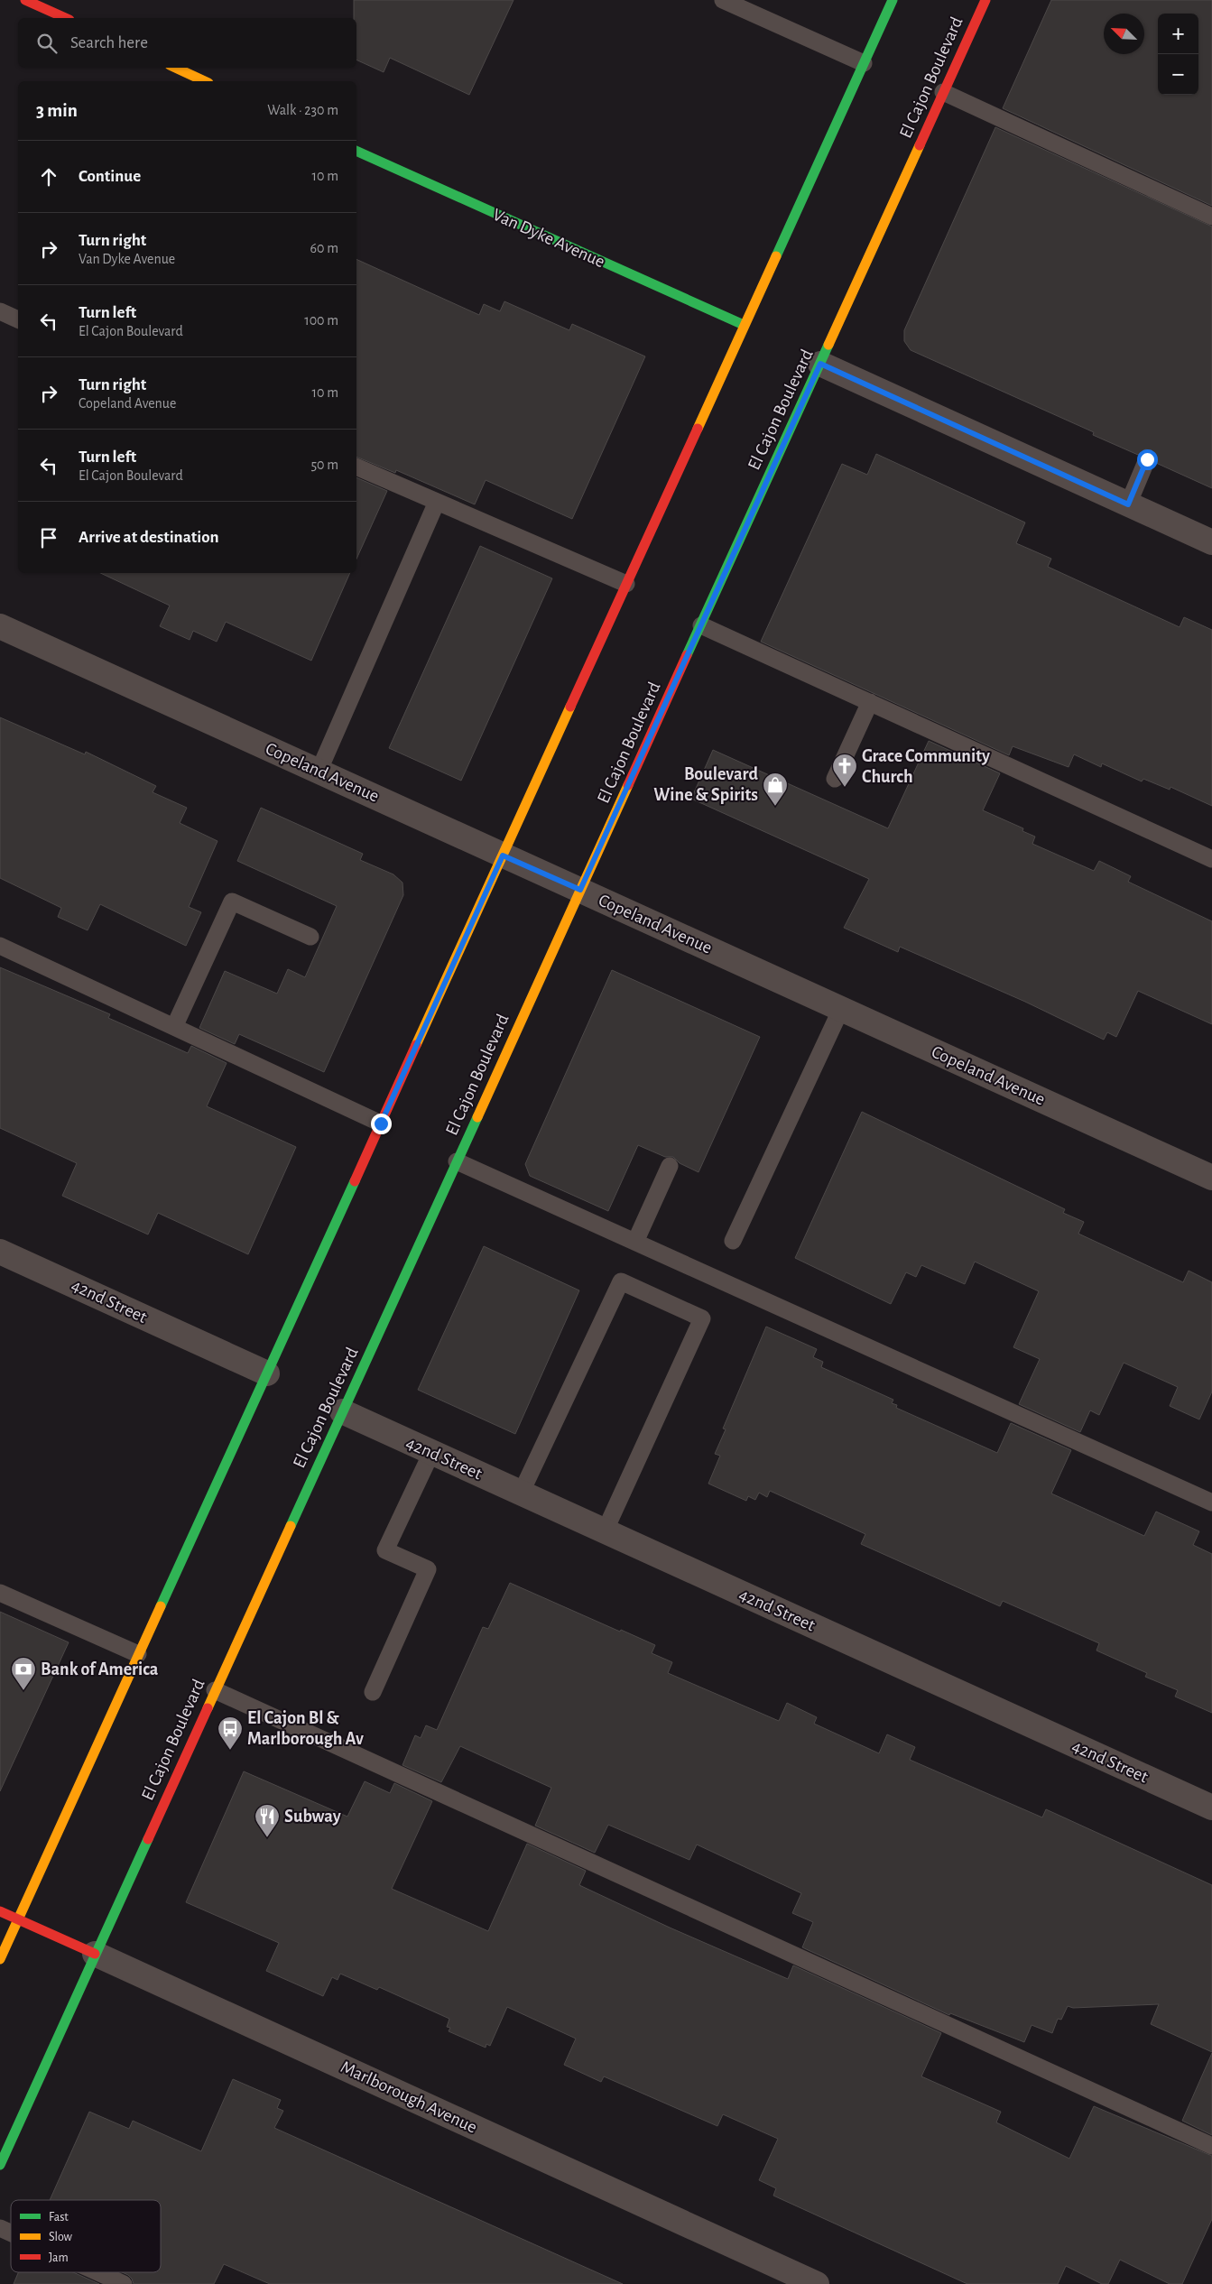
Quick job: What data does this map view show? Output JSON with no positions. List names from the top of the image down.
{
  "streets": {
    "main road": ["El Cajon Boulevard", "Van Dyke Avenue", "Marlborough Avenue"],
    "street": ["Copeland Avenue", "42nd Street"]
  },
  "crossings": [
    ["El Cajon Boulevard", "Copeland Avenue"],
    ["El Cajon Boulevard", "42nd Street"],
    ["El Cajon Boulevard", "Marlborough Avenue"]
  ],
  "places": {
    "church": ["Grace Community Church"],
    "shop": ["Boulevard Wine & Spirits"],
    "bank": ["Bank of America"],
    "bus stop": ["El Cajon Bl & Marlborough Av"],
    "restaurant": ["Subway"]
  },
  "legend": ["Fast", "Slow", "Jam"],
  "north": "top left",
  "page": {
    "map_buttons": ["+", "−"],
    "search": "Search here",
    "heading": ["3 min", "Walk · 230 m"],
    "list": [
      ["Continue", "10 m"],
      ["Turn right", "Van Dyke Avenue", "60 m"],
      ["Turn left", "El Cajon Boulevard", "100 m"],
      ["Turn right", "Copeland Avenue", "10 m"],
      ["Turn left", "El Cajon Boulevard", "50 m"],
      "Arrive at destination"
    ]
  }
}
